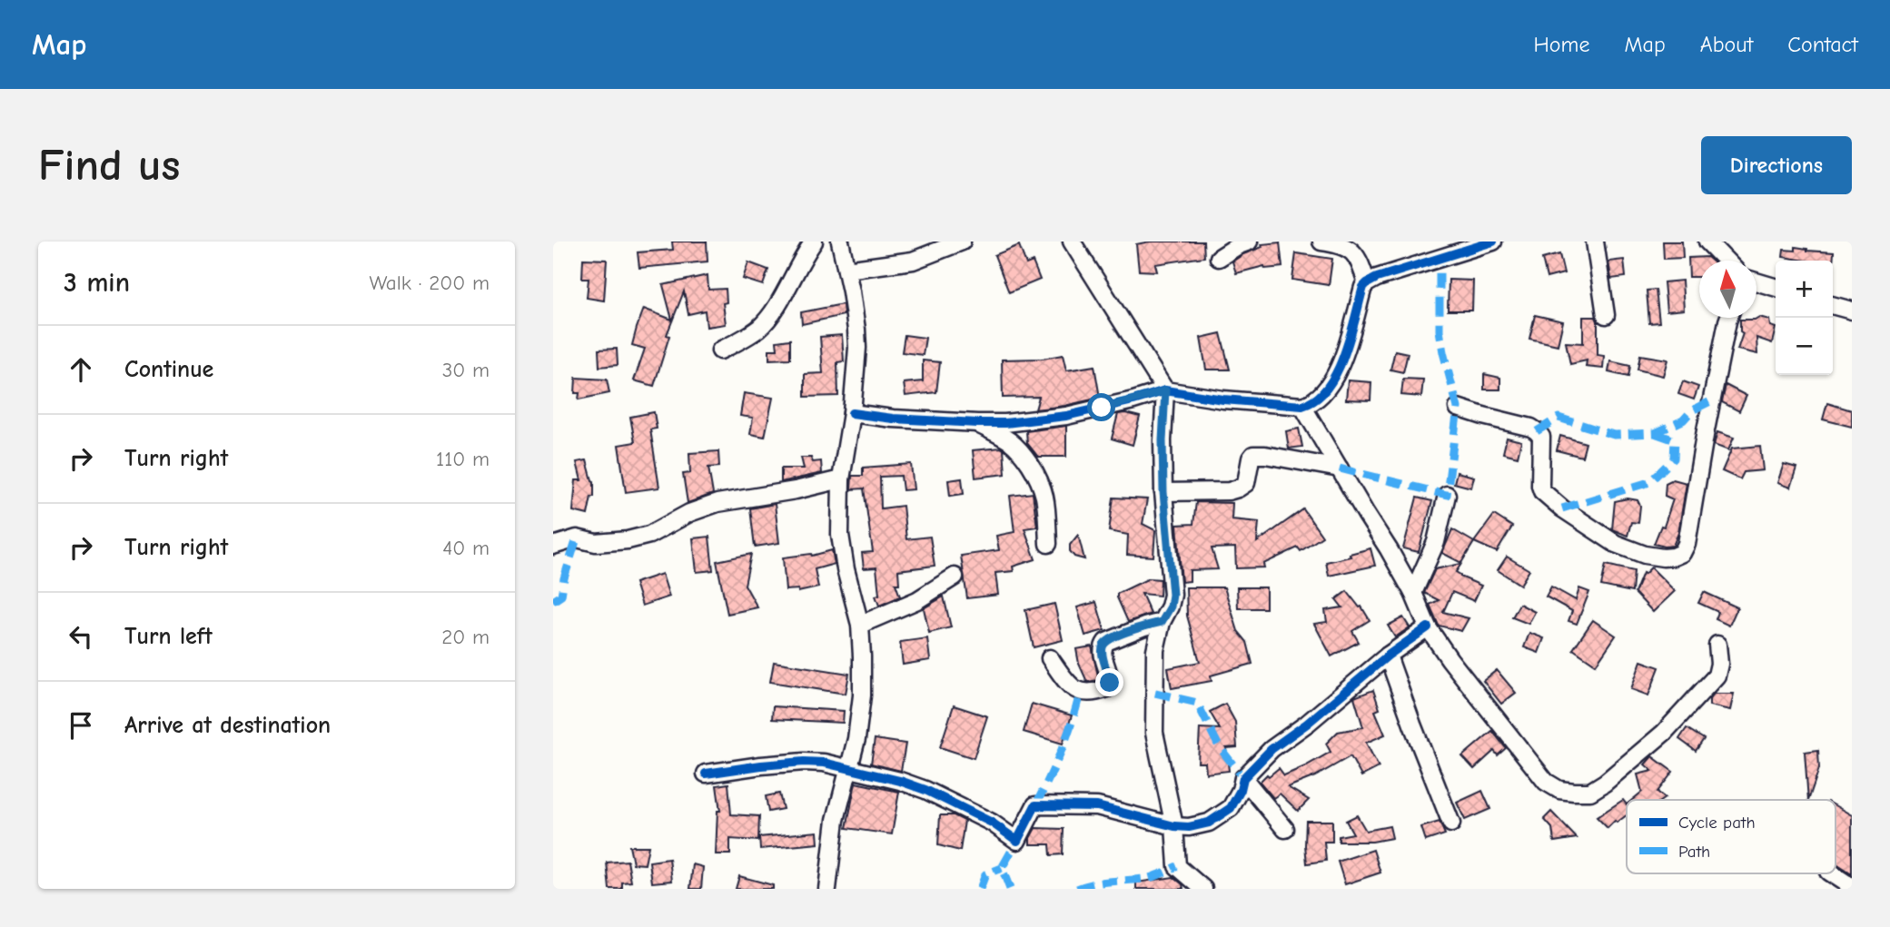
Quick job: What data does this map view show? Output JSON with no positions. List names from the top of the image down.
{
  "legend": ["Cycle path", "Path"],
  "north": "top",
  "page": {
    "header": "Map",
    "nav": [
      "Home",
      "Map",
      "About",
      "Contact"
    ],
    "buttons": "Directions",
    "title": "Find us",
    "heading": ["3 min", "Walk · 200 m"],
    "map_buttons": ["+", "−"],
    "list": [
      ["Continue", "30 m"],
      ["Turn right", "110 m"],
      ["Turn right", "40 m"],
      ["Turn left", "20 m"],
      "Arrive at destination"
    ]
  }
}
